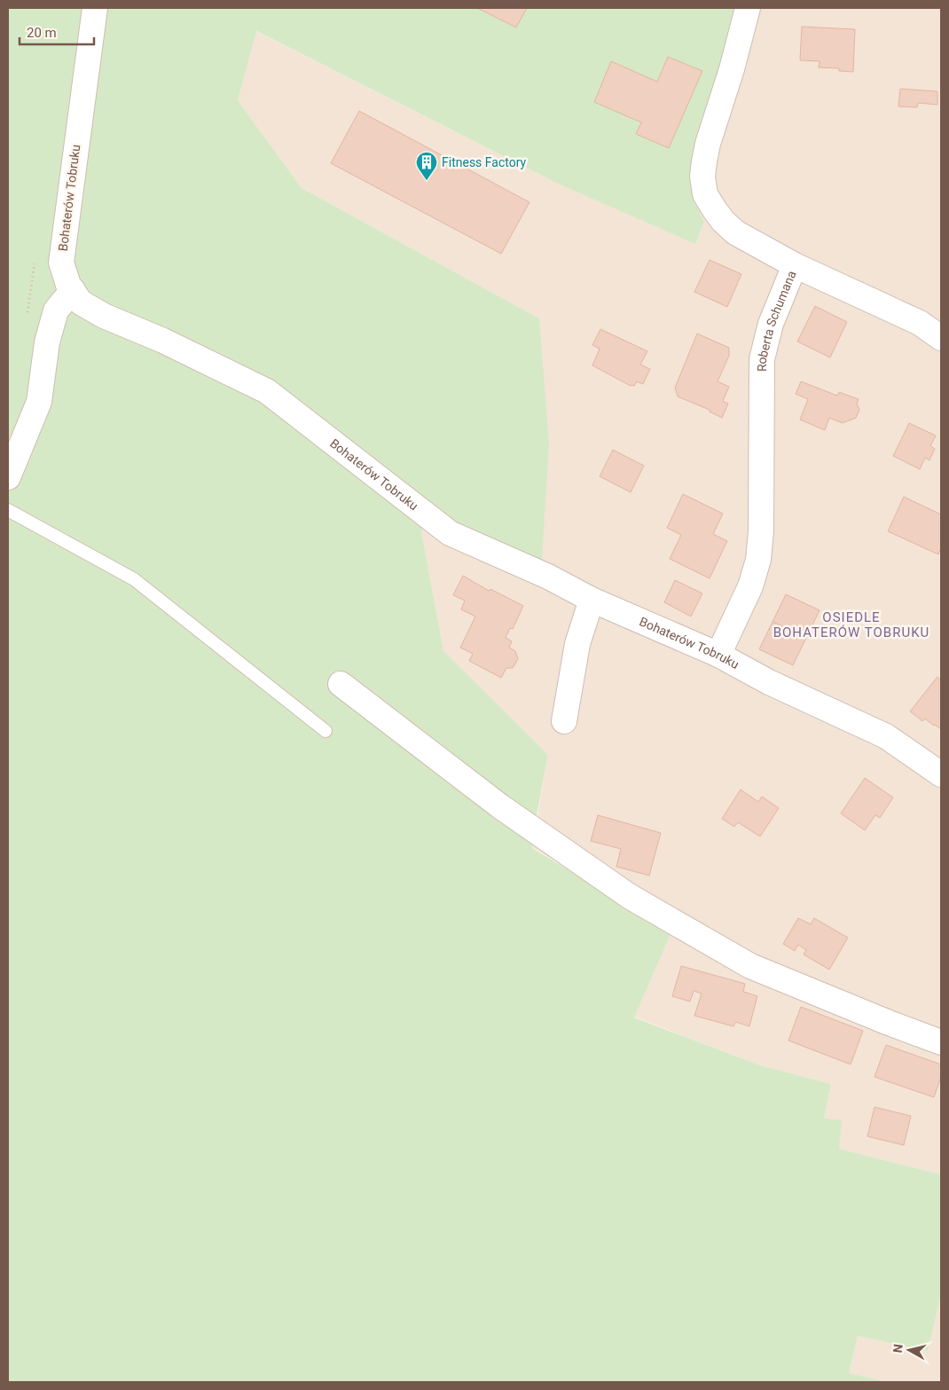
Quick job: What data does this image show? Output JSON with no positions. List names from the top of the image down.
{
  "streets": {
    "street": ["Bohaterów Tobruku", "Roberta Schumana"]
  },
  "crossings": [
    ["Bohaterów Tobruku", "Roberta Schumana"]
  ],
  "districts": ["OSIEDLE BOHATERÓW TOBRUKU"],
  "places": {
    "building": ["Fitness Factory"]
  },
  "scale_bar": "20 m",
  "north": "left"
}
